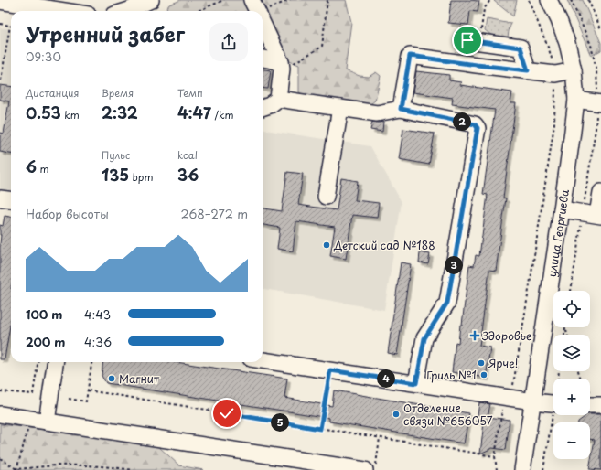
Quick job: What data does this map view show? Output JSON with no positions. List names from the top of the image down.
{
  "streets": {
    "street": ["улица Георгиева"]
  },
  "places": {
    "other": [
      "Детский сад №188",
      "Ярче!",
      "Гриль №1",
      "Магнит",
      "Отделение связи №656057"
    ],
    "health": ["Здоровье"]
  },
  "page": {
    "heading": ["Утренний забег", "09:30"],
    "stats": [
      ["Дистанция", "0.53 km"],
      ["Время", "2:32"],
      ["Темп", "4:47 /km"],
      ["6 m"],
      ["Пульс", "135 bpm"],
      ["kcal", "36"]
    ],
    "pins": [
      "2",
      "3",
      "4",
      "5"
    ],
    "chart": ["Набор высоты", "268–272 m"],
    "map_buttons": ["+", "−"],
    "list": [
      {
        "name": "100 m",
        "note": "4:43"
      },
      {
        "name": "200 m",
        "note": "4:36"
      }
    ]
  }
}
